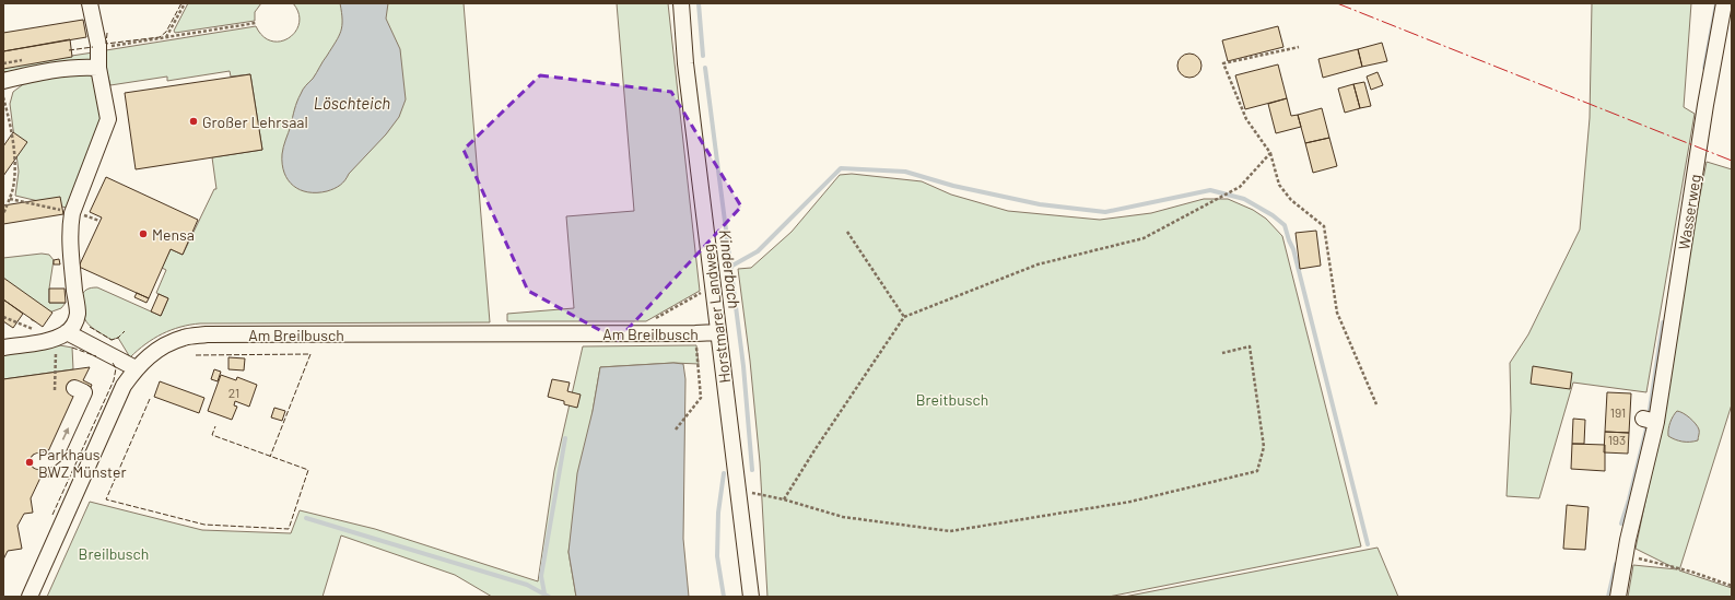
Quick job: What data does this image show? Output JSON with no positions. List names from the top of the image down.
{
  "streets": {
    "street": ["Wasserweg", "Horstmarer Landweg", "Am Breilbusch"]
  },
  "crossings": [
    ["Horstmarer Landweg", "Am Breilbusch"]
  ],
  "water": ["Löschteich", "Kinderbach"],
  "parks": ["Breitbusch", "Breilbusch"],
  "places": ["Großer Lehrsaal", "Mensa", "Parkhaus BWZ Münster"],
  "house_numbers": ["21", "191", "193"]
}
